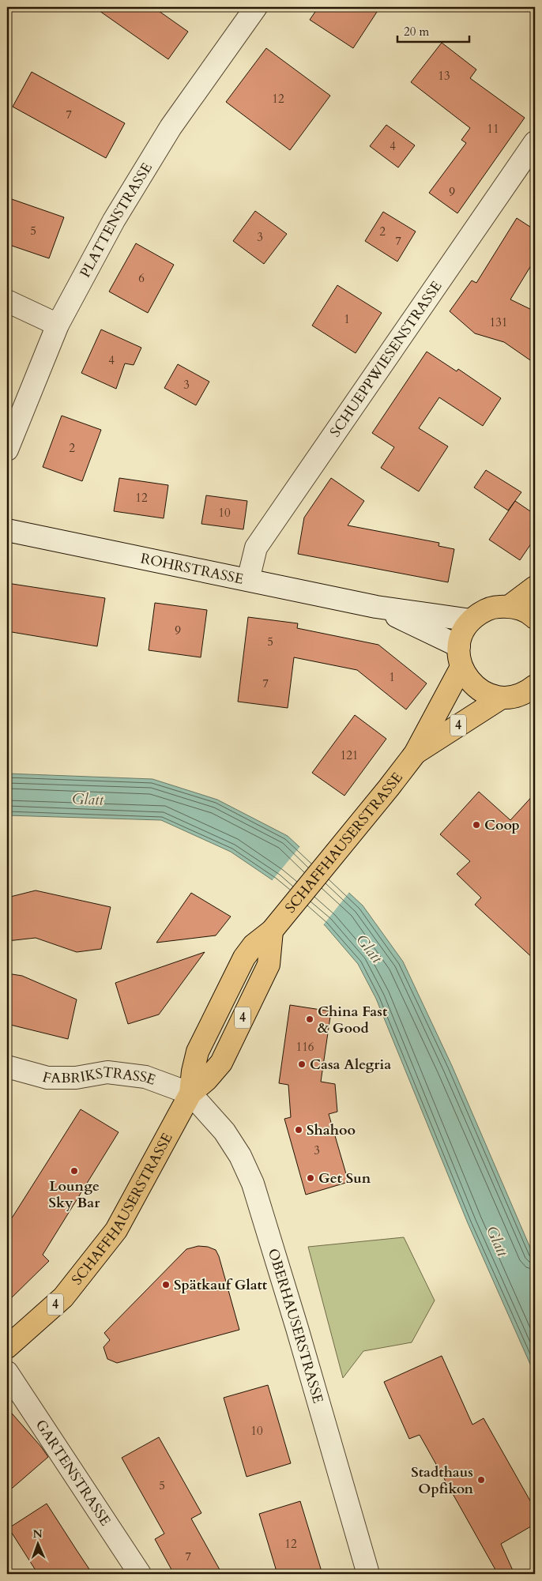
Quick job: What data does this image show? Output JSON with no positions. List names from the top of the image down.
{
  "streets": {
    "main road": ["4", "SCHAFFHAUSERSTRASSE"],
    "street": [
      "PLATTENSTRASSE",
      "SCHUEPPWIESENSTRASSE",
      "ROHRSTRASSE",
      "FABRIKSTRASSE",
      "OBERHAUSERSTRASSE",
      "GARTENSTRASSE"
    ]
  },
  "crossings": [
    ["SCHUEPPWIESENSTRASSE", "ROHRSTRASSE"],
    ["SCHAFFHAUSERSTRASSE", "FABRIKSTRASSE"],
    ["SCHAFFHAUSERSTRASSE", "OBERHAUSERSTRASSE"],
    ["FABRIKSTRASSE", "OBERHAUSERSTRASSE"]
  ],
  "water": ["Glatt"],
  "places": [
    "Coop",
    "China Fast & Good",
    "Casa Alegria",
    "Shahoo",
    "Lounge Sky Bar",
    "Get Sun",
    "Spätkauf Glatt",
    "Stadthaus Opfikon"
  ],
  "house_numbers": [
    "13",
    "12",
    "7",
    "11",
    "4",
    "9",
    "5",
    "2",
    "3",
    "7",
    "6",
    "1",
    "131",
    "4",
    "3",
    "2",
    "12",
    "10",
    "9",
    "5",
    "1",
    "7",
    "121",
    "116",
    "3",
    "10",
    "5",
    "12",
    "7"
  ],
  "scale_bar": "20 m",
  "north": "top"
}
